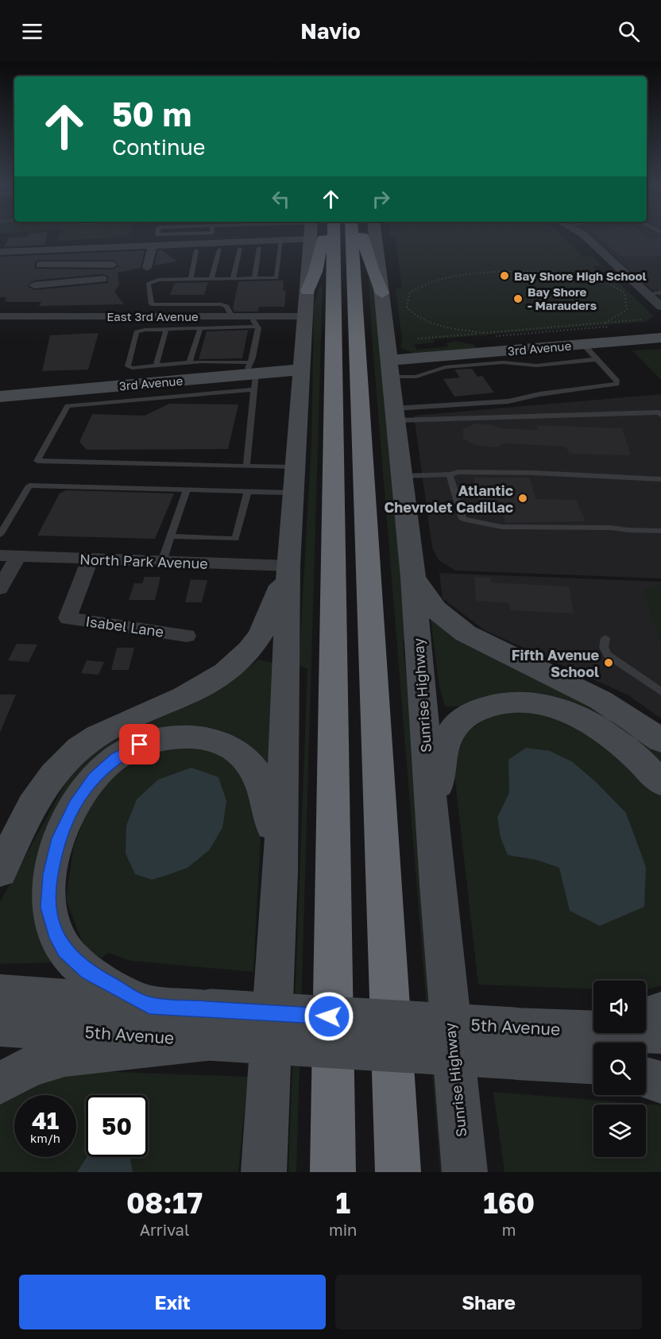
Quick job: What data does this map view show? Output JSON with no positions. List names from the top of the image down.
{
  "streets": {
    "main road": ["3rd Avenue", "Sunrise Highway", "5th Avenue"],
    "street": ["East 3rd Avenue", "North Park Avenue", "Isabel Lane"]
  },
  "crossings": [
    ["3rd Avenue", "Sunrise Highway"],
    ["North Park Avenue", "Isabel Lane"]
  ],
  "places": [
    "Bay Shore High School",
    "Bay Shore - Marauders",
    "Atlantic Chevrolet Cadillac",
    "Fifth Avenue School"
  ],
  "page": {
    "header": "Navio",
    "turn": ["50 m", "Continue"],
    "speed": "41 km/h",
    "limit": "50",
    "eta": [
      "08:17",
      "Arrival",
      "1",
      "min",
      "160",
      "m"
    ],
    "buttons": ["Exit", "Share"]
  }
}
